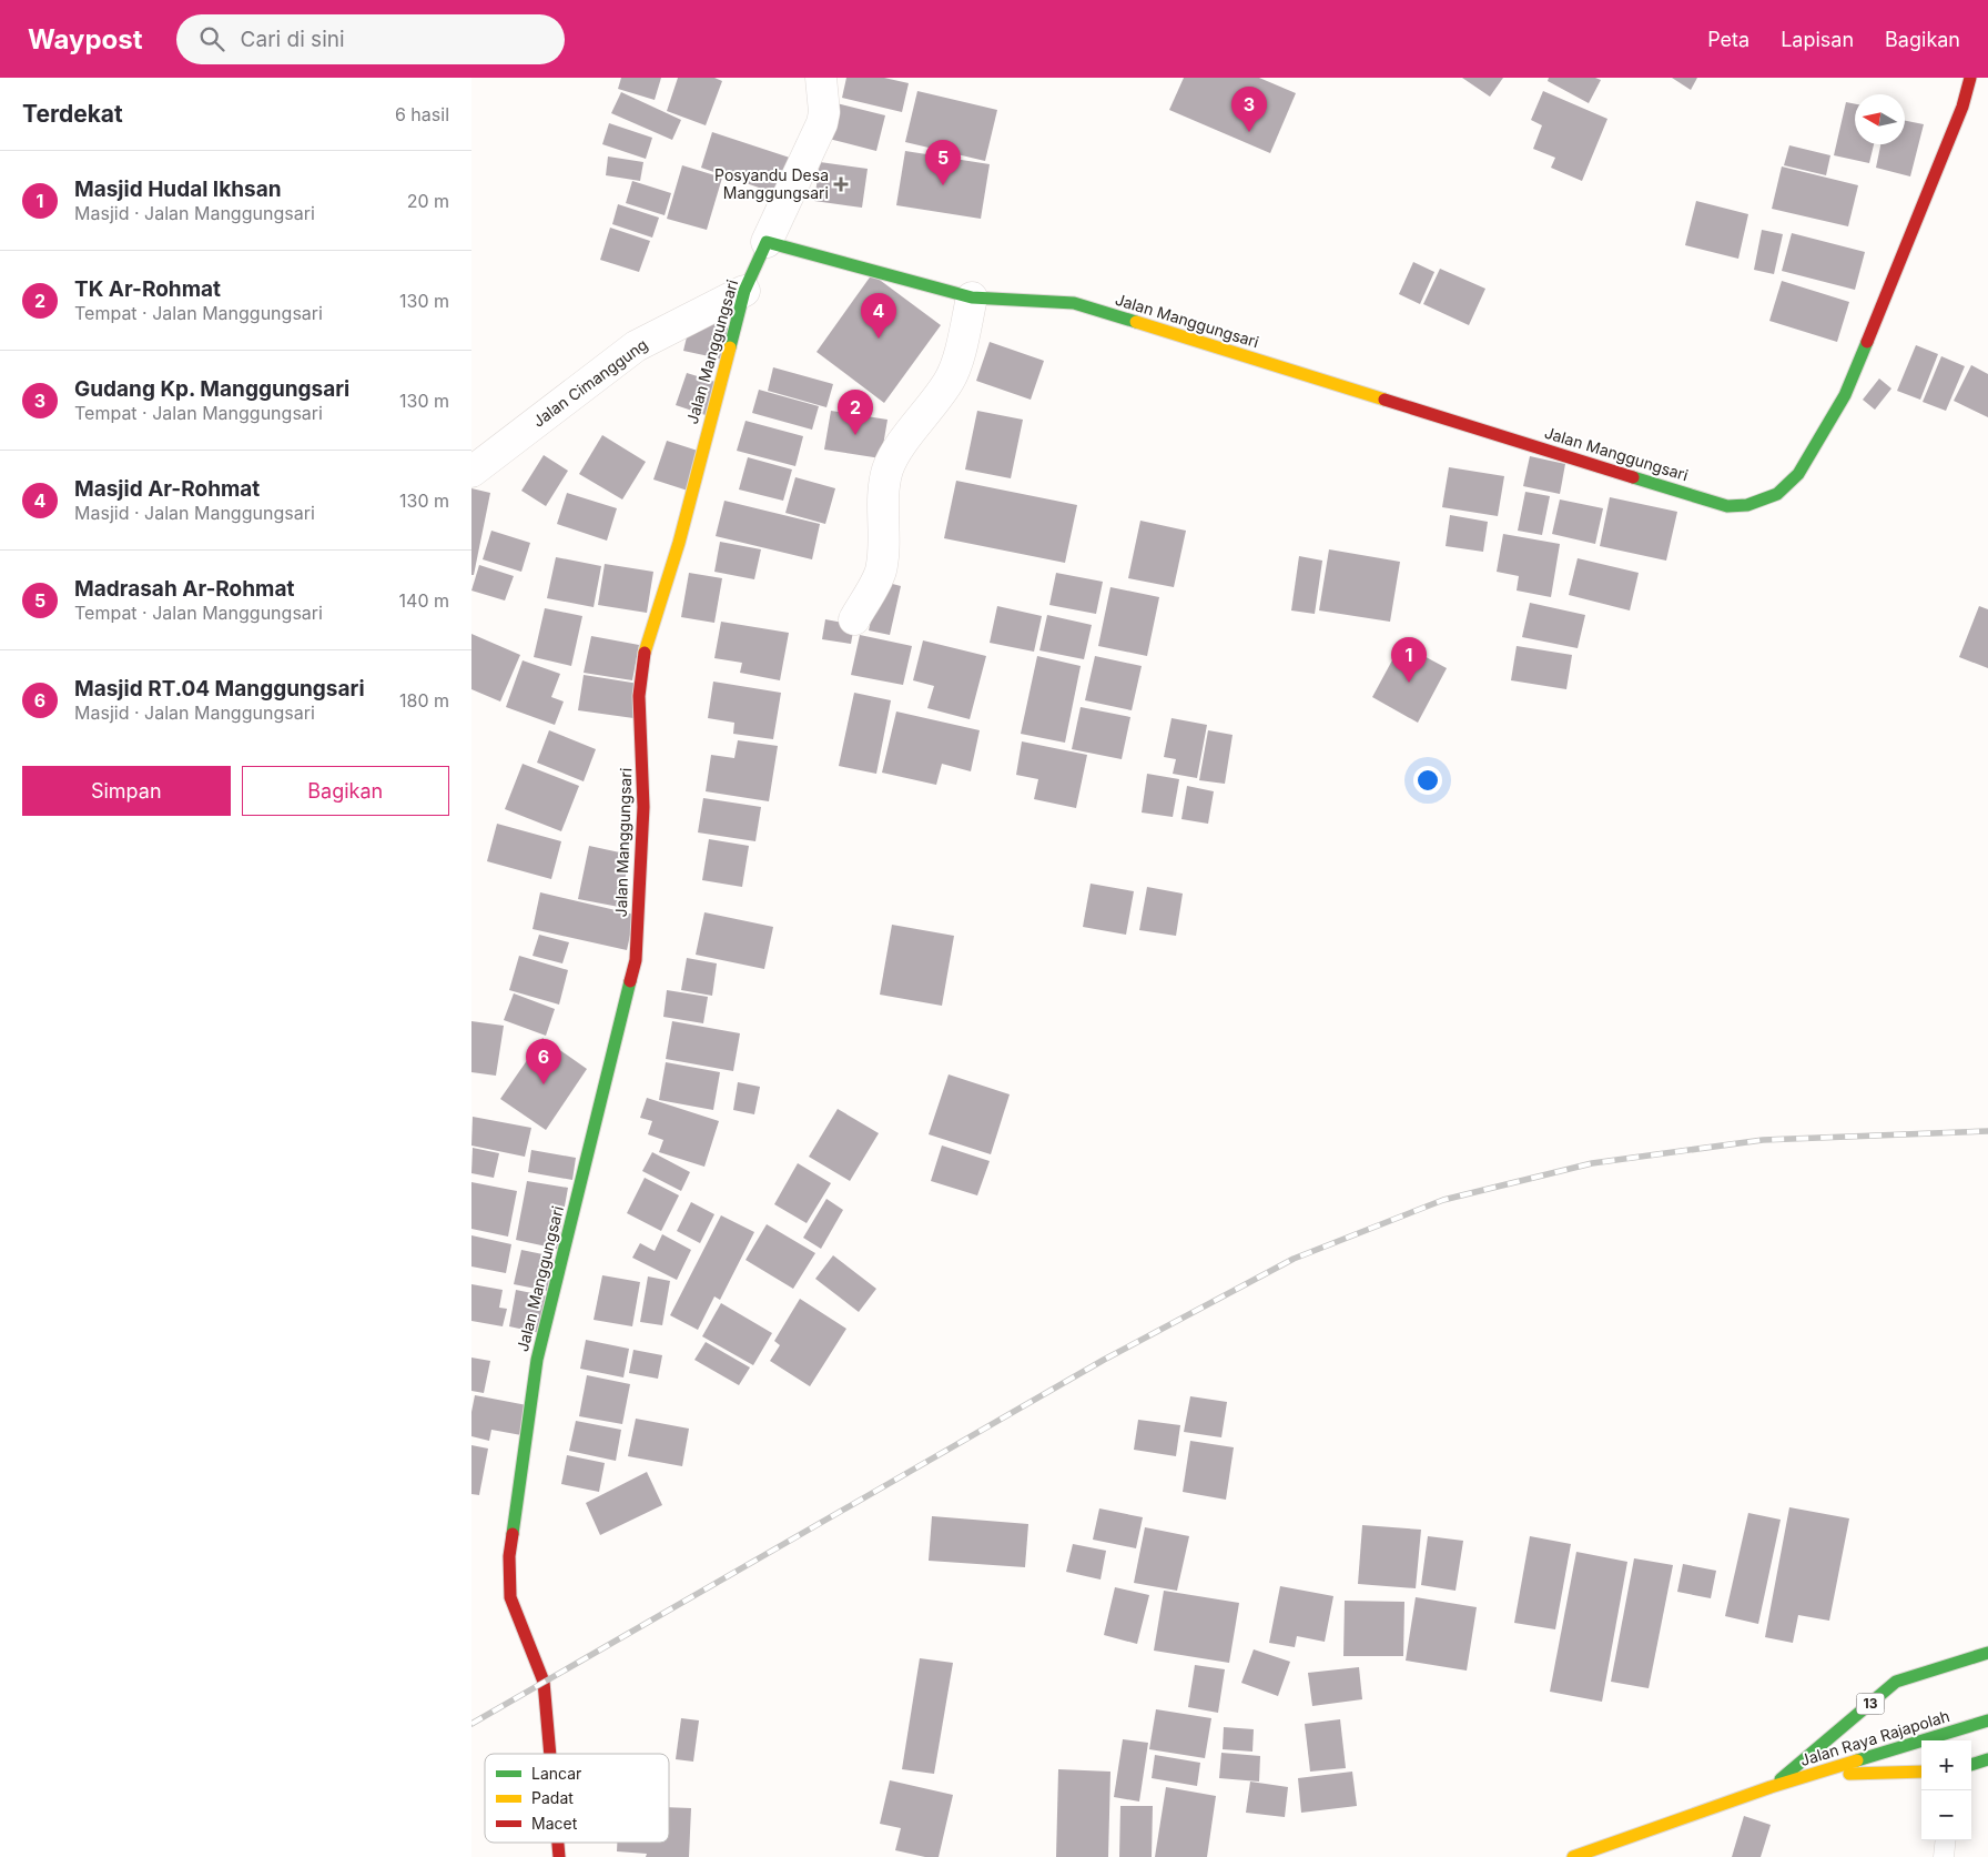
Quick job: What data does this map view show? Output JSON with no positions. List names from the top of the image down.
{
  "streets": {
    "main road": ["Jalan Manggungsari", "13", "Jalan Raya Rajapolah"],
    "street": ["Jalan Cimanggung"]
  },
  "crossings": [
    ["Jalan Manggungsari", "Jalan Cimanggung"],
    ["13", "Jalan Raya Rajapolah"]
  ],
  "places": {
    "health": ["Posyandu Desa Manggungsari"]
  },
  "legend": ["Lancar", "Padat", "Macet"],
  "north": "left",
  "page": {
    "header": "Waypost",
    "search": "Cari di sini",
    "nav": ["Peta", "Lapisan", "Bagikan"],
    "heading": ["Terdekat", "6 hasil"],
    "pins": [
      "3",
      "5",
      "4",
      "2",
      "1",
      "6"
    ],
    "list": [
      {
        "mark": "1",
        "name": "Masjid Hudal Ikhsan",
        "note": "Masjid · Jalan Manggungsari",
        "value": "20 m"
      },
      {
        "mark": "2",
        "name": "TK Ar-Rohmat",
        "note": "Tempat · Jalan Manggungsari",
        "value": "130 m"
      },
      {
        "mark": "3",
        "name": "Gudang Kp. Manggungsari",
        "note": "Tempat · Jalan Manggungsari",
        "value": "130 m"
      },
      {
        "mark": "4",
        "name": "Masjid Ar-Rohmat",
        "note": "Masjid · Jalan Manggungsari",
        "value": "130 m"
      },
      {
        "mark": "5",
        "name": "Madrasah Ar-Rohmat",
        "note": "Tempat · Jalan Manggungsari",
        "value": "140 m"
      },
      {
        "mark": "6",
        "name": "Masjid RT.04 Manggungsari",
        "note": "Masjid · Jalan Manggungsari",
        "value": "180 m"
      }
    ],
    "buttons": ["Simpan", "Bagikan"],
    "map_buttons": ["+", "−"]
  }
}
